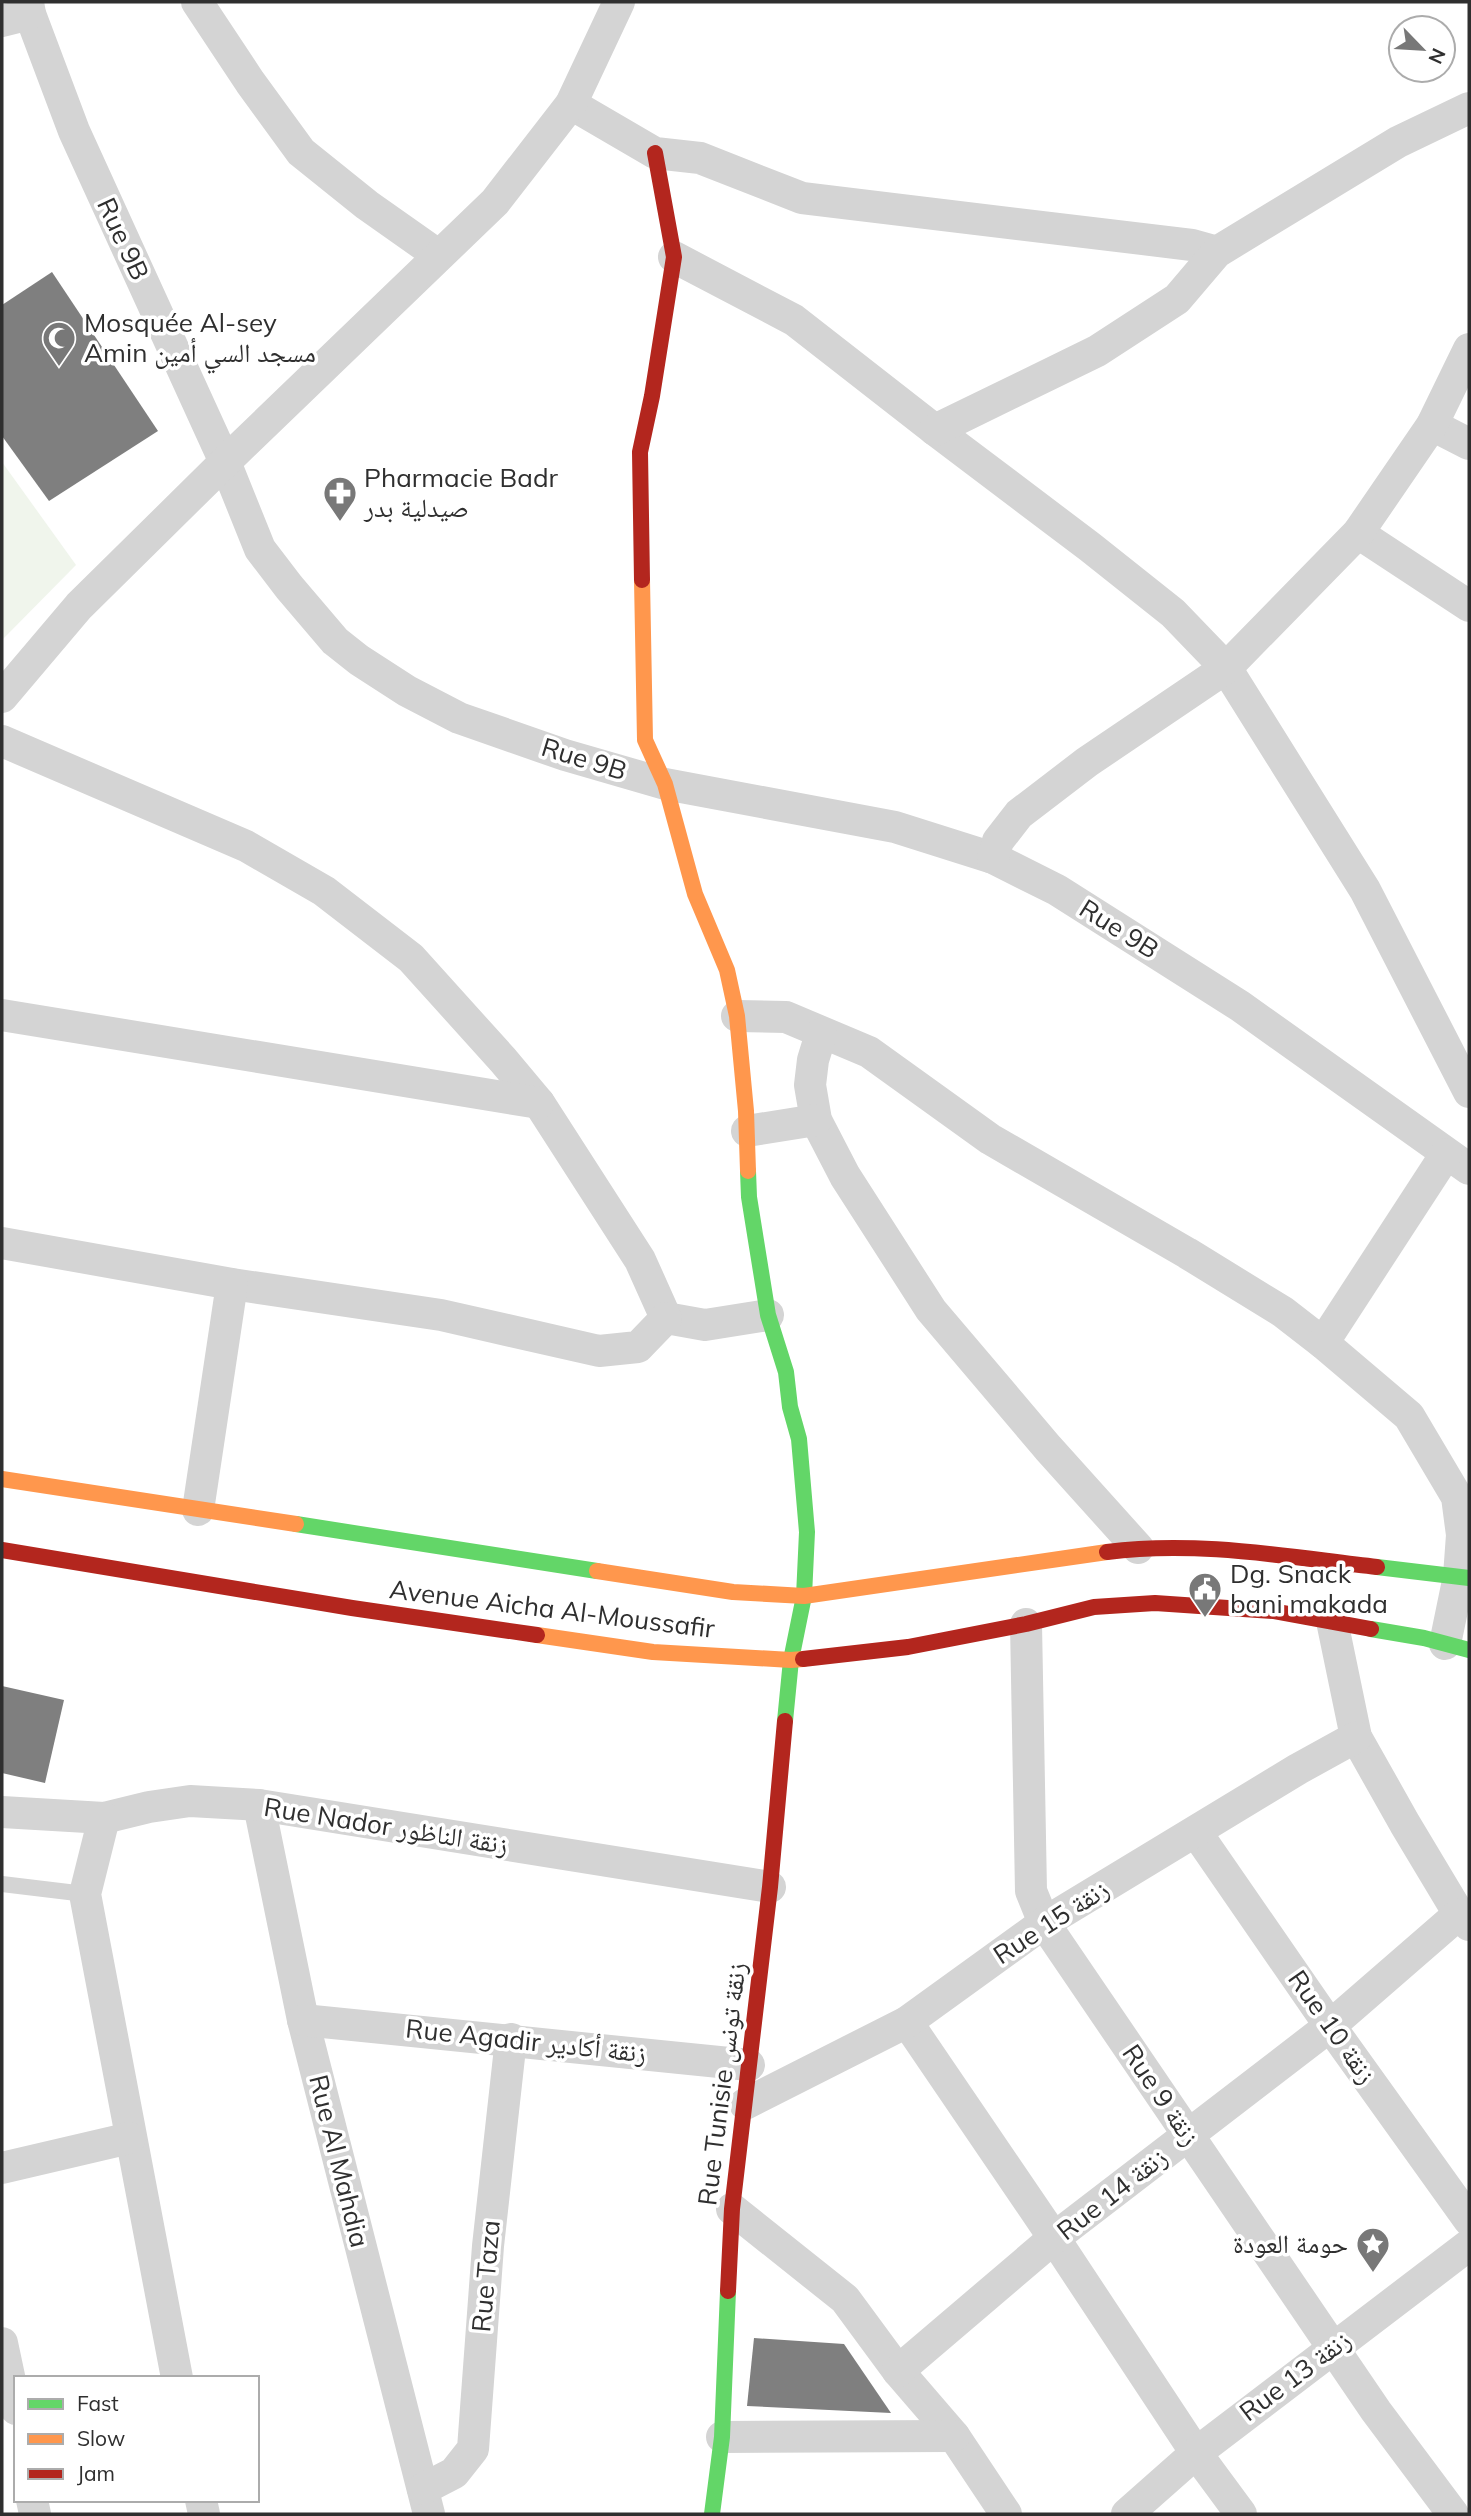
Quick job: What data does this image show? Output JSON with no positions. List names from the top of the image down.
{
  "streets": {
    "main road": ["Avenue Aicha Al-Moussafir", "Rue Tunisie زنقة تونس"],
    "street": [
      "Rue 9B",
      "Rue Nador زنقة الناظور",
      "Rue 15 زنقة",
      "Rue 10 زنقة",
      "Rue Agadir زنقة أكادير",
      "Rue 9 زنقة",
      "Rue Al Mahdia",
      "Rue 14 زنقة",
      "Rue Taza",
      "Rue 13 زنقة"
    ]
  },
  "crossings": [
    ["Rue 9B", "Rue Tunisie زنقة تونس"],
    ["Avenue Aicha Al-Moussafir", "Rue Tunisie زنقة تونس"],
    ["Avenue Aicha Al-Moussafir", "Rue 9 زنقة"],
    ["Rue Nador زنقة الناظور", "Rue Tunisie زنقة تونس"],
    ["Rue Nador زنقة الناظور", "Rue Al Mahdia"],
    ["Rue 15 زنقة", "Rue 10 زنقة"],
    ["Rue 15 زنقة", "Rue Tunisie زنقة تونس"],
    ["Rue 15 زنقة", "Rue 9 زنقة"],
    ["Rue 10 زنقة", "Rue 14 زنقة"],
    ["Rue Agadir زنقة أكادير", "Rue Tunisie زنقة تونس"],
    ["Rue Agadir زنقة أكادير", "Rue Al Mahdia"],
    ["Rue Agadir زنقة أكادير", "Rue Taza"],
    ["Rue 9 زنقة", "Rue 14 زنقة"],
    ["Rue 9 زنقة", "Rue 13 زنقة"],
    ["Rue Al Mahdia", "Rue Taza"]
  ],
  "places": {
    "mosque": ["Mosquée Al-sey Amin مسجد السي أمين"],
    "pharmacy": ["Pharmacie Badr صيدلية بدر"],
    "public building": ["Dg. Snack bani makada"],
    "place": ["حومة العودة"]
  },
  "legend": ["Fast", "Slow", "Jam"],
  "north": "bottom right"
}
